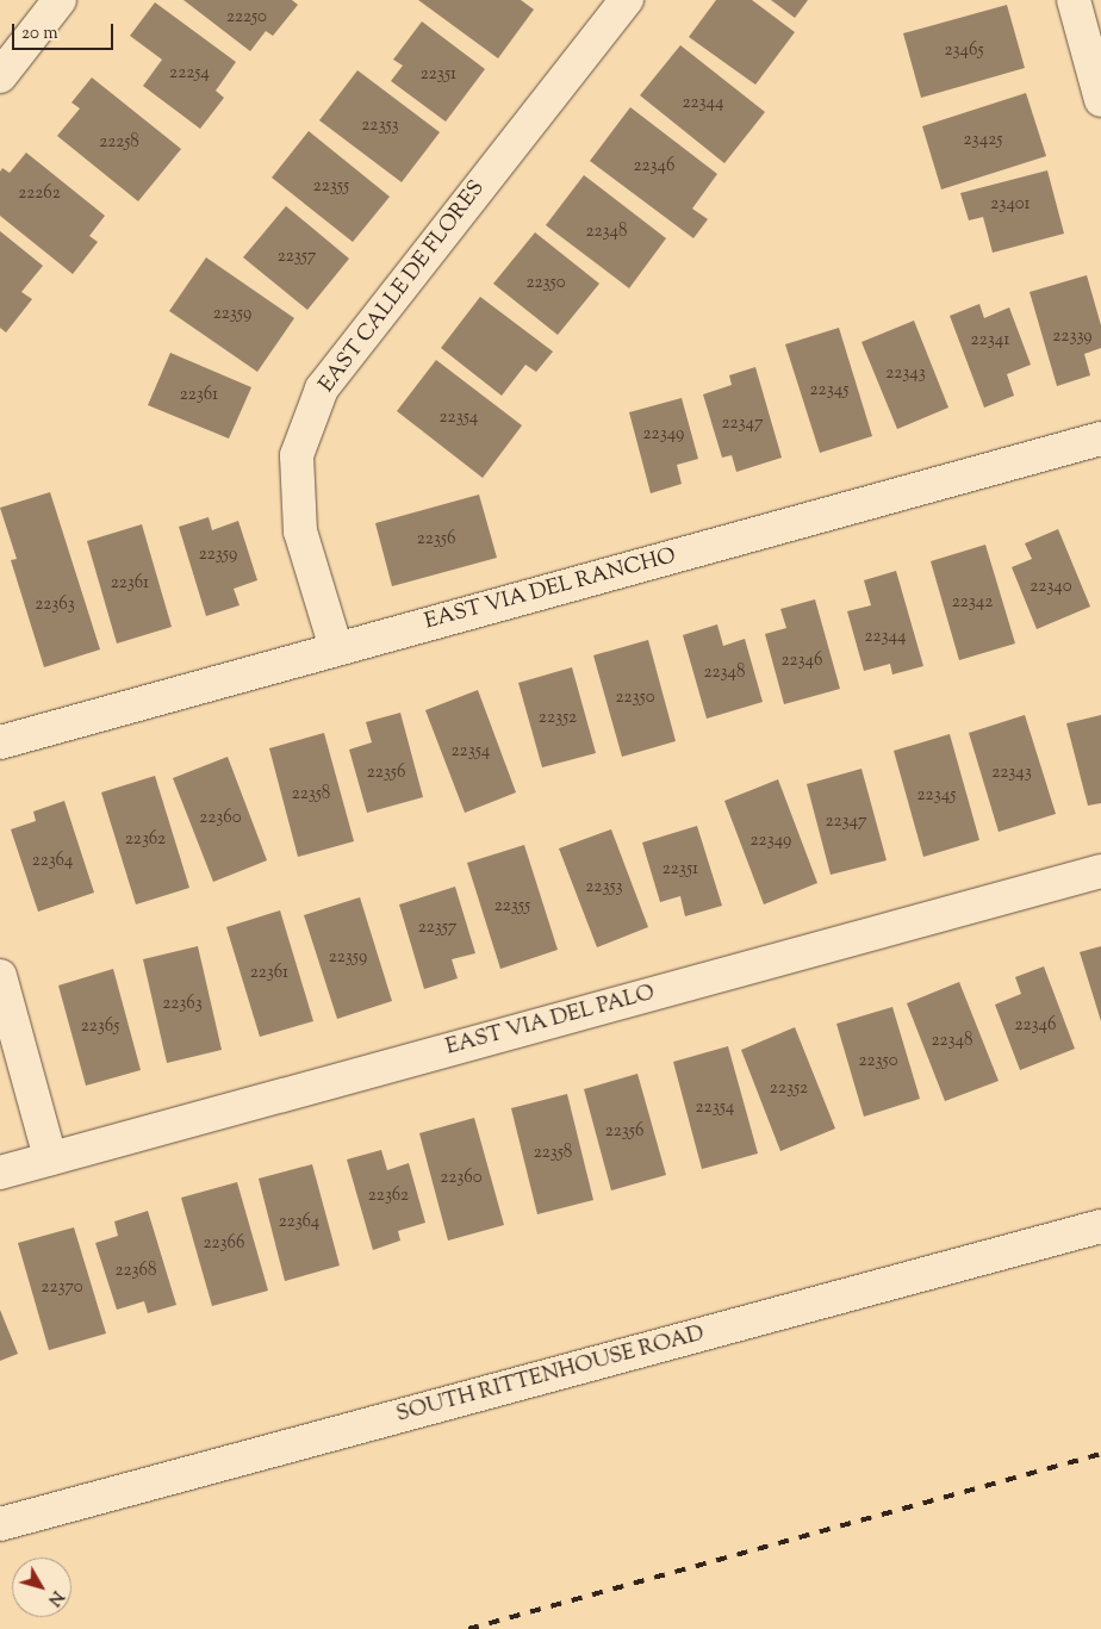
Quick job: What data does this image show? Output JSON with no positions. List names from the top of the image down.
{
  "streets": {
    "street": [
      "EAST CALLE DE FLORES",
      "EAST VIA DEL RANCHO",
      "EAST VIA DEL PALO",
      "SOUTH RITTENHOUSE ROAD"
    ]
  },
  "crossings": [
    ["EAST CALLE DE FLORES", "EAST VIA DEL RANCHO"]
  ],
  "house_numbers": [
    "22250",
    "23465",
    "22254",
    "22351",
    "22344",
    "22353",
    "23425",
    "22258",
    "22346",
    "22355",
    "22262",
    "23401",
    "22348",
    "22357",
    "22350",
    "22359",
    "22339",
    "22341",
    "22343",
    "22345",
    "22361",
    "22354",
    "22347",
    "22349",
    "22356",
    "22359",
    "22361",
    "22340",
    "22342",
    "22363",
    "22344",
    "22346",
    "22348",
    "22350",
    "22352",
    "22354",
    "22356",
    "22343",
    "22358",
    "22345",
    "22360",
    "22347",
    "22362",
    "22349",
    "22364",
    "22351",
    "22353",
    "22355",
    "22357",
    "22359",
    "22361",
    "22363",
    "22346",
    "22365",
    "22348",
    "22350",
    "22352",
    "22354",
    "22356",
    "22358",
    "22360",
    "22362",
    "22364",
    "22366",
    "22368",
    "22370"
  ],
  "scale_bar": "20 m",
  "north": "bottom right"
}
